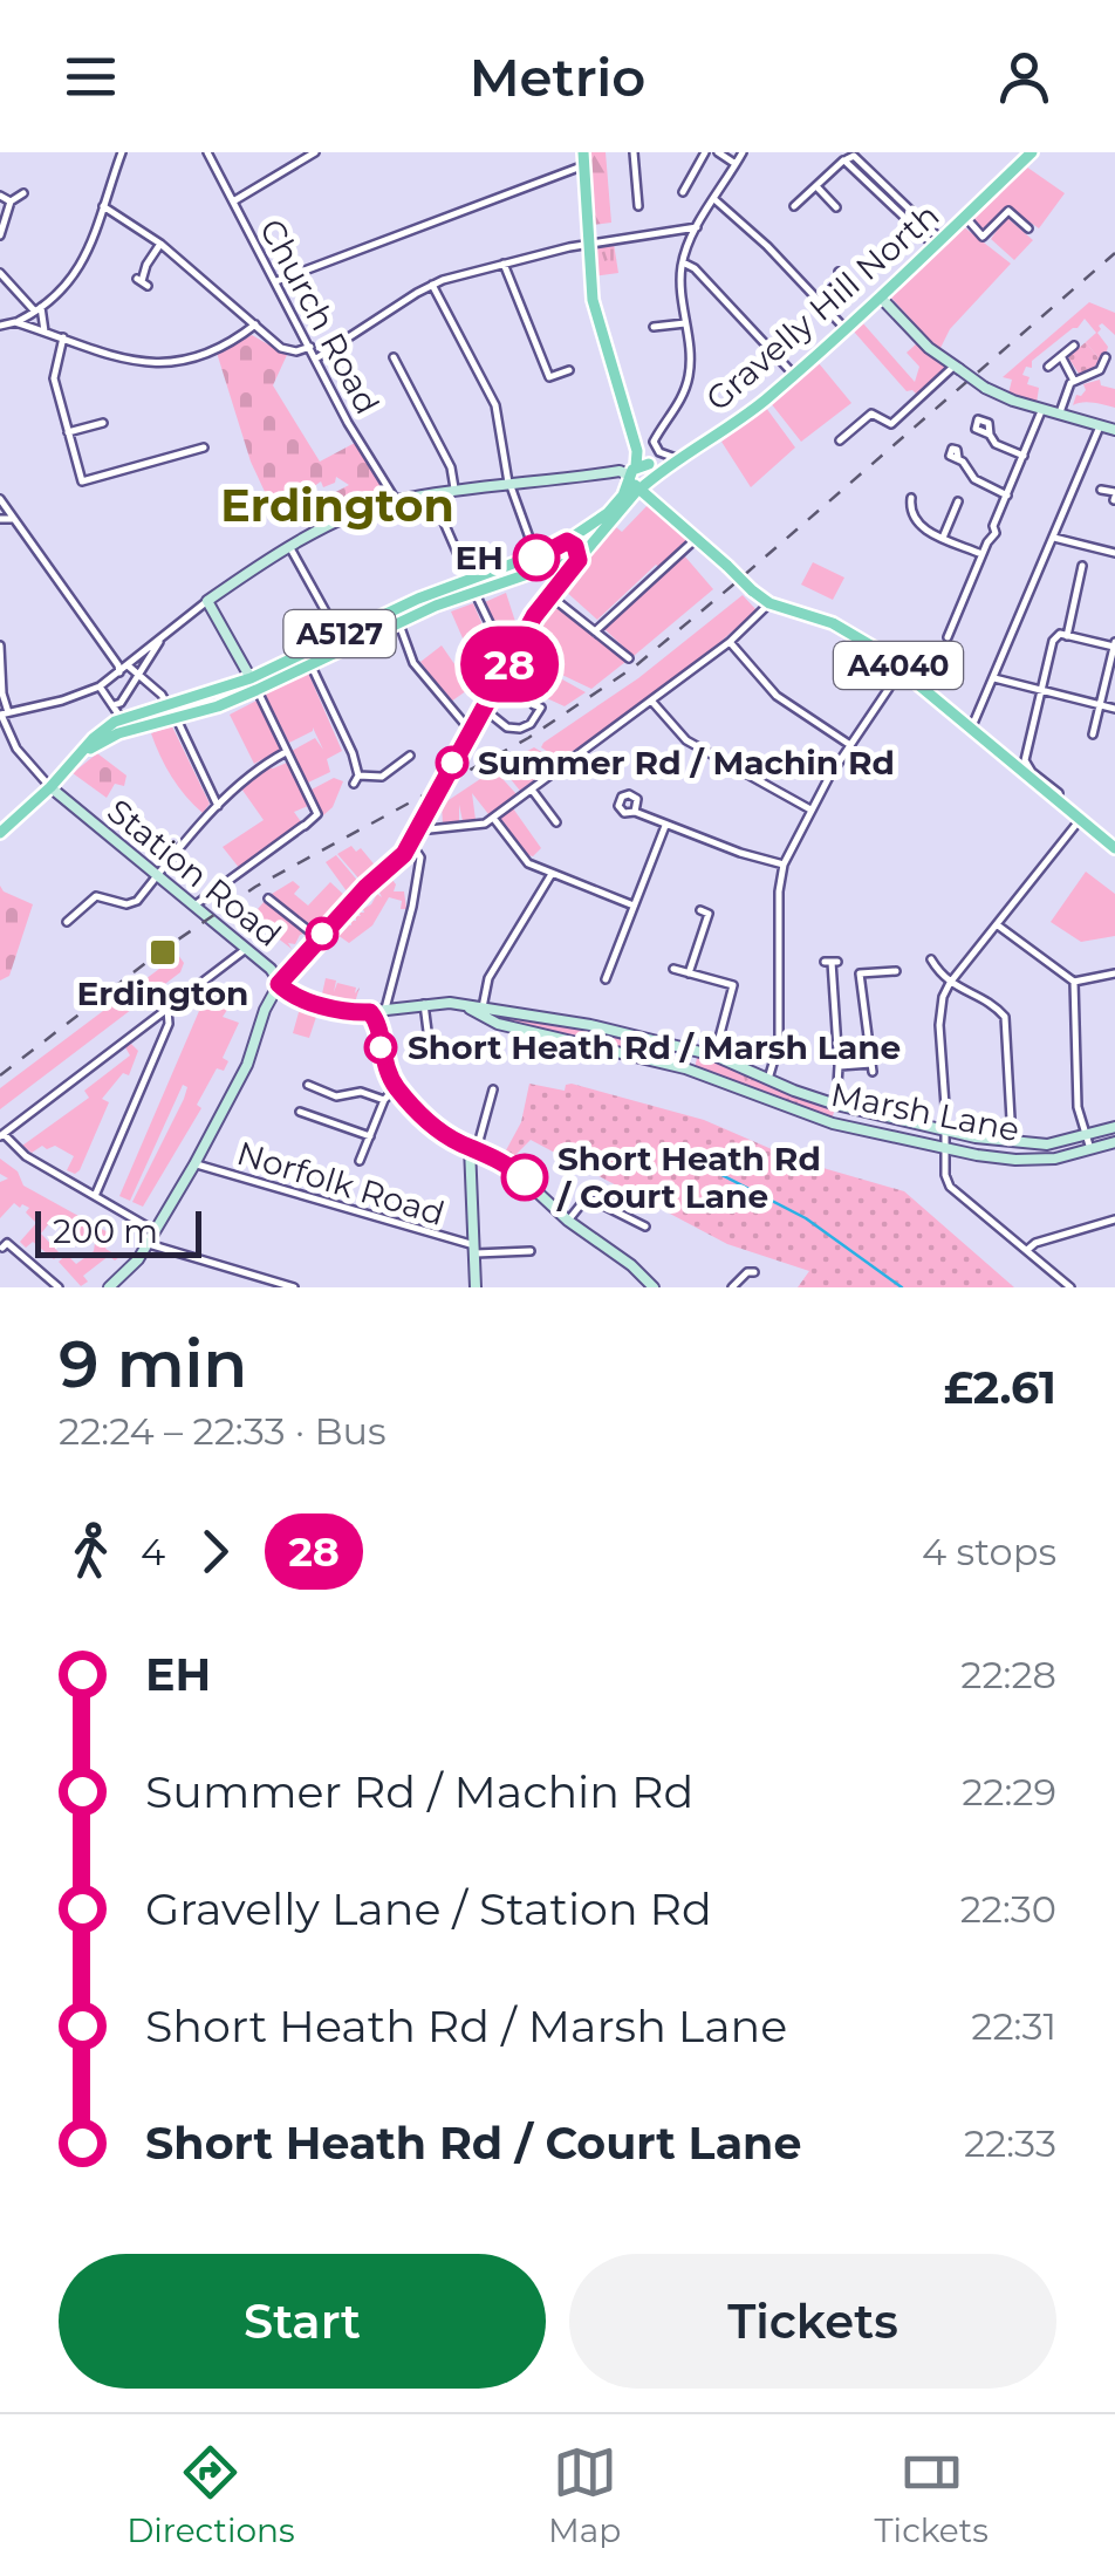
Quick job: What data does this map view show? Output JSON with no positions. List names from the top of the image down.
{
  "streets": {
    "main road": [
      "Gravelly Hill North",
      "A5127",
      "A4040",
      "Station Road",
      "Marsh Lane"
    ],
    "street": ["Church Road", "Norfolk Road"]
  },
  "crossings": [
    ["Gravelly Hill North", "A5127"],
    ["A5127", "Station Road"],
    ["Station Road", "Marsh Lane"]
  ],
  "districts": ["Erdington"],
  "places": {
    "other": [
      "EH",
      "Summer Rd / Machin Rd",
      "Short Heath Rd / Marsh Lane",
      "Short Heath Rd / Court Lane"
    ],
    "transit": ["Erdington"]
  },
  "lines": ["bus line 28"],
  "scale_bar": "200 m",
  "page": {
    "header": "Metrio",
    "on_map": "28",
    "scale": "200 m",
    "heading": ["9 min", "22:24 – 22:33 · Bus", "£2.61"],
    "legs": ["4", "28", "4 stops"],
    "list": [
      {
        "name": "EH",
        "value": "22:28"
      },
      {
        "name": "Summer Rd / Machin Rd",
        "value": "22:29"
      },
      {
        "name": "Gravelly Lane / Station Rd",
        "value": "22:30"
      },
      {
        "name": "Short Heath Rd / Marsh Lane",
        "value": "22:31"
      },
      {
        "name": "Short Heath Rd / Court Lane",
        "value": "22:33"
      }
    ],
    "buttons": ["Start", "Tickets"],
    "tabs": ["Directions", "Map", "Tickets"]
  }
}
